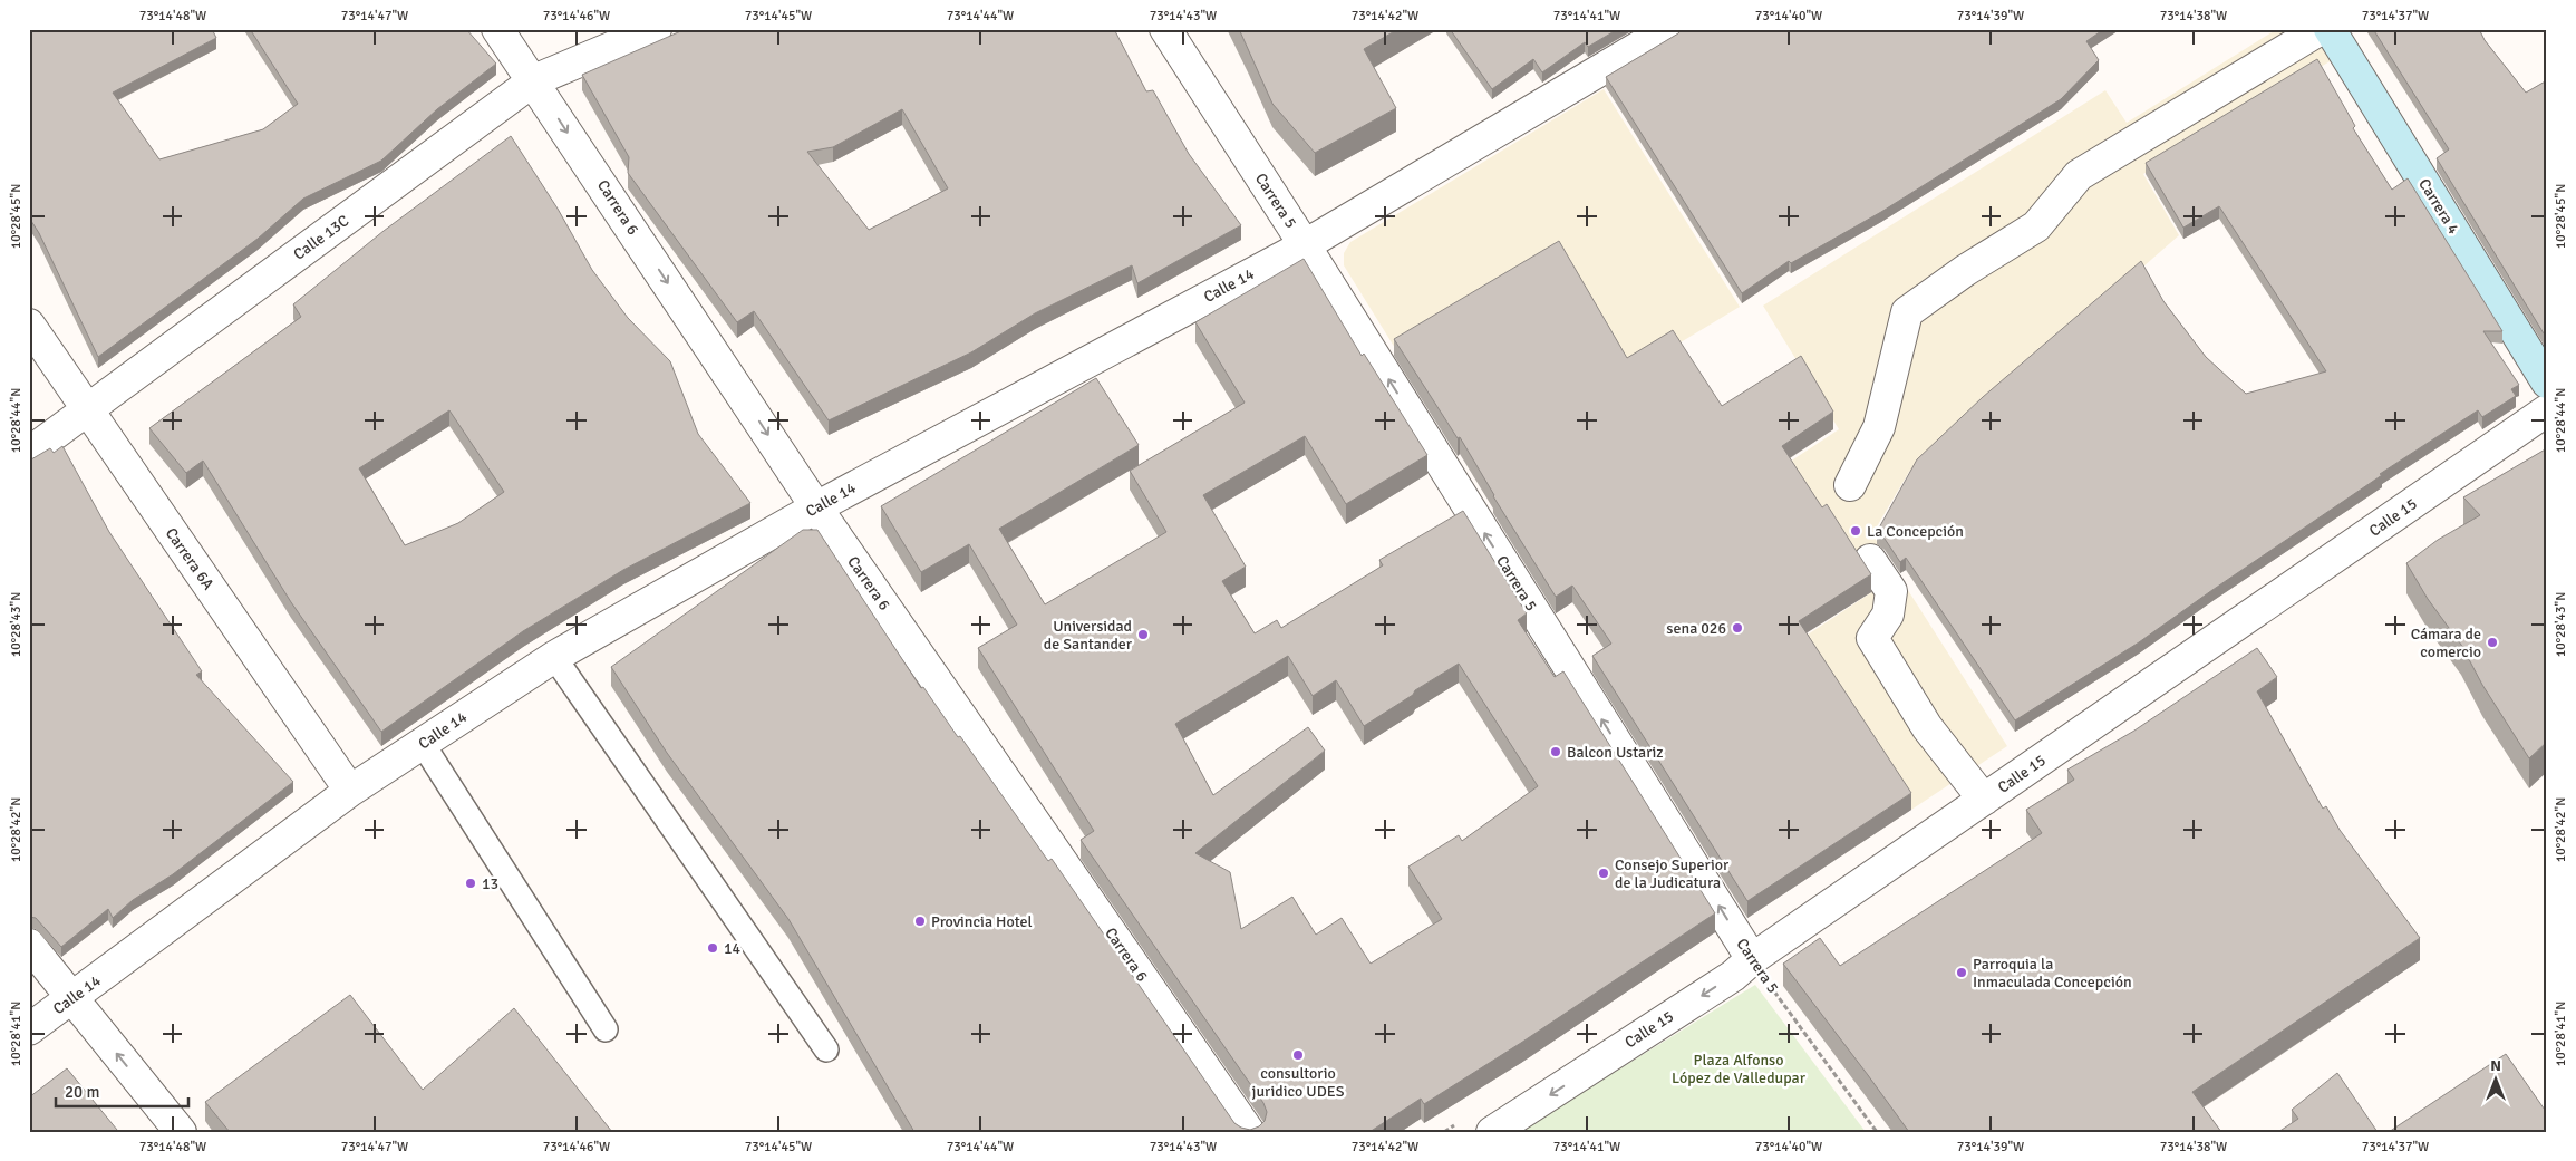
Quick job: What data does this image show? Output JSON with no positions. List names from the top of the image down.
{
  "streets": {
    "main road": ["Carrera 4"],
    "street": [
      "Carrera 5",
      "Carrera 6",
      "Calle 13C",
      "Calle 14",
      "Calle 15",
      "Carrera 6A"
    ]
  },
  "crossings": [
    ["Carrera 5", "Calle 14"],
    ["Carrera 5", "Calle 15"],
    ["Carrera 6", "Calle 13C"],
    ["Carrera 6", "Calle 14"],
    ["Calle 13C", "Carrera 6A"],
    ["Calle 14", "Carrera 6A"]
  ],
  "one_way": ["Carrera 5", "Carrera 6"],
  "parks": ["Plaza Alfonso López de Valledupar"],
  "places": [
    "La Concepción",
    "sena 026",
    "Universidad de Santander",
    "Cámara de comercio",
    "Balcon Ustariz",
    "Consejo Superior de la Judicatura",
    "13",
    "Provincia Hotel",
    "14",
    "Parroquia la Inmaculada Concepción",
    "consultorio juridico UDES"
  ],
  "scale_bar": "20 m",
  "north": "top",
  "coordinates": [
    "73°14'48\"W",
    "73°14'47\"W",
    "73°14'46\"W",
    "73°14'45\"W",
    "73°14'44\"W",
    "73°14'43\"W",
    "73°14'42\"W",
    "73°14'41\"W",
    "73°14'40\"W",
    "73°14'39\"W",
    "73°14'38\"W",
    "73°14'37\"W",
    "10°28'45\"N",
    "10°28'44\"N",
    "10°28'43\"N",
    "10°28'42\"N",
    "10°28'41\"N"
  ]
}
